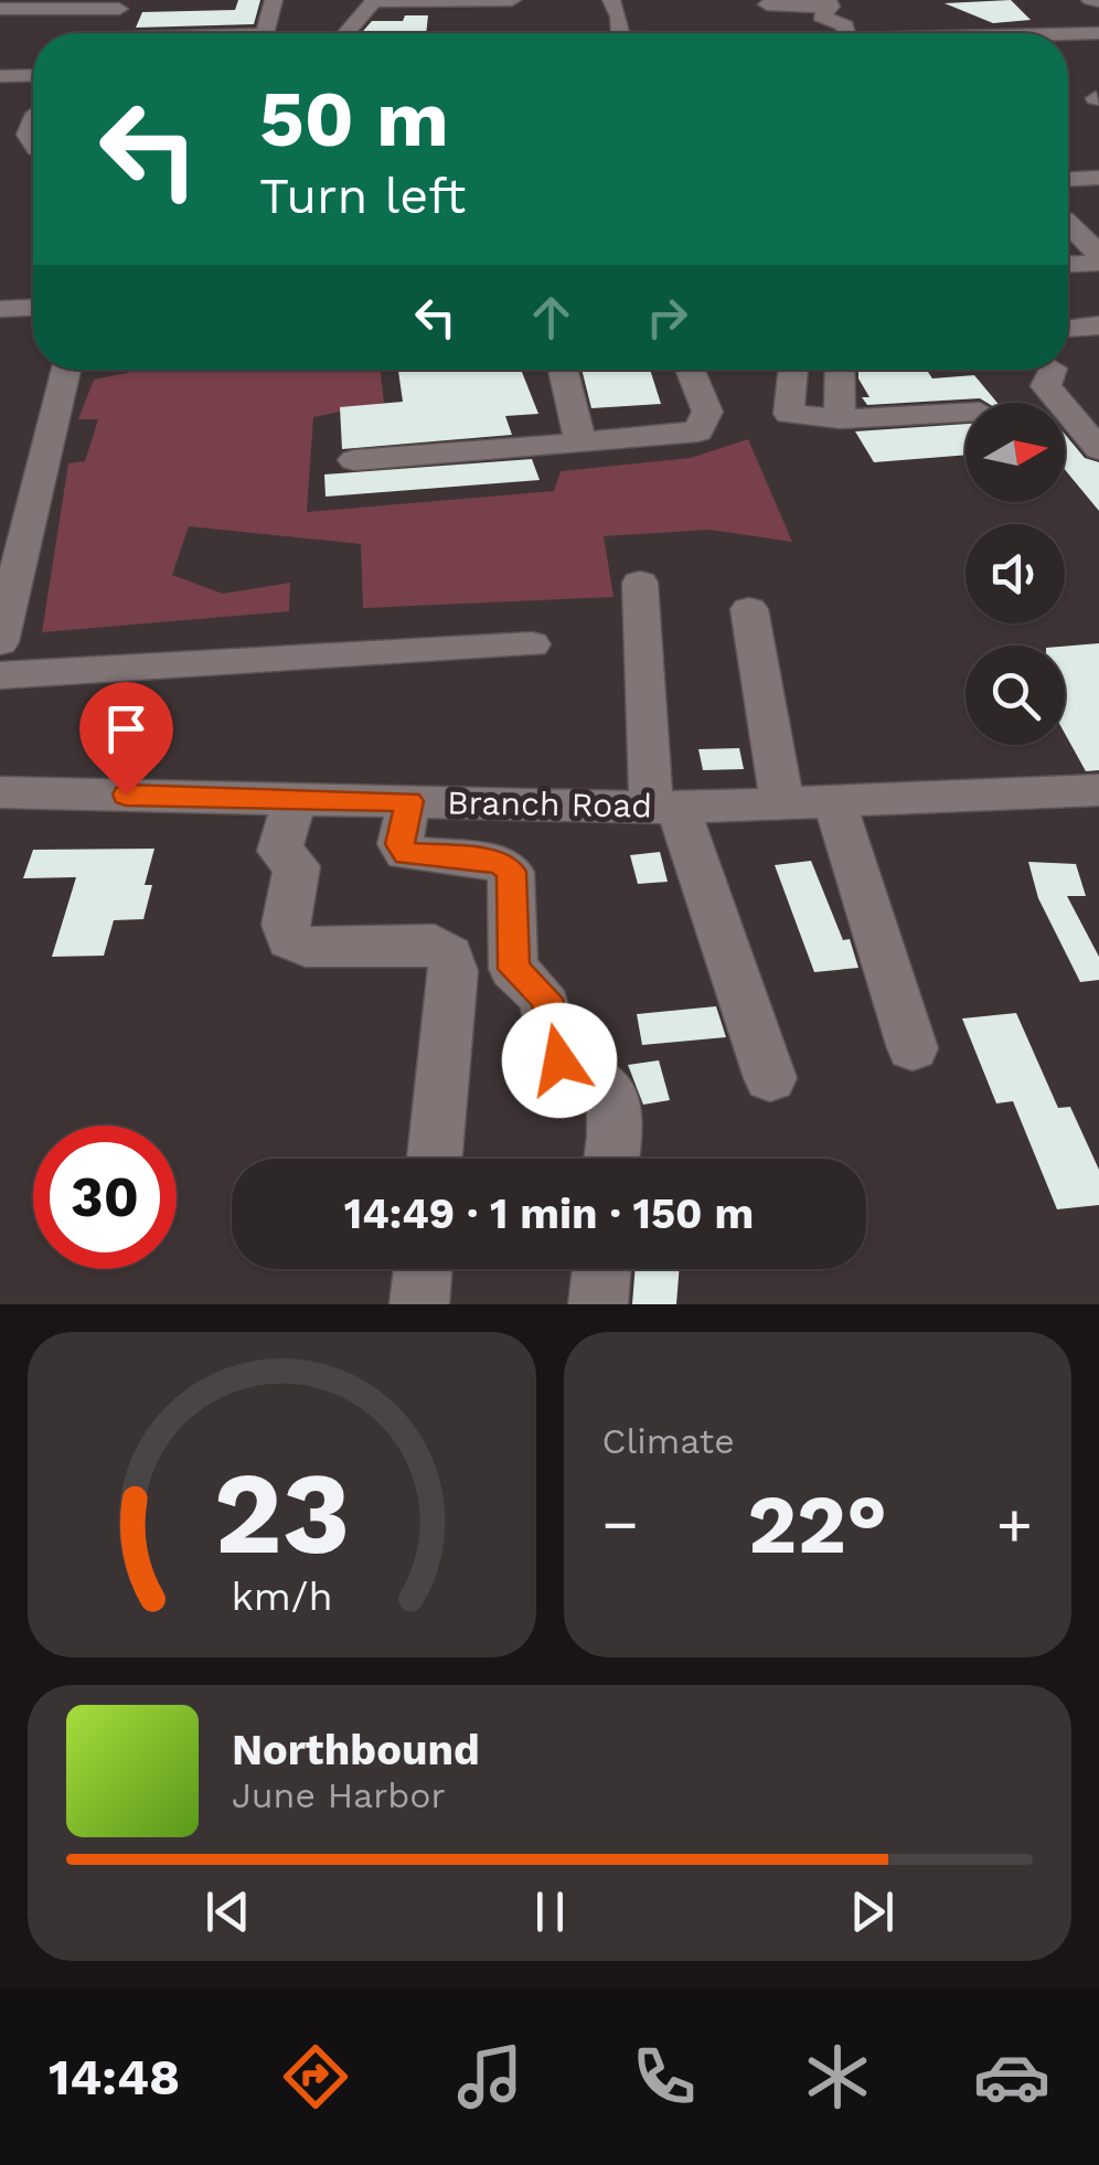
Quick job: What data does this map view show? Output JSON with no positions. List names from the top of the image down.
{
  "streets": {
    "street": ["Branch Road"]
  },
  "north": "right",
  "page": {
    "turn": ["50 m", "Turn left"],
    "limit": "30",
    "trip": "14:49 · 1 min · 150 m",
    "tile": "Climate",
    "heat": ["−", "22°", "+"],
    "song": ["Northbound", "June Harbor"],
    "tabs": "14:48",
    "gauge": ["23", "km/h"]
  }
}
